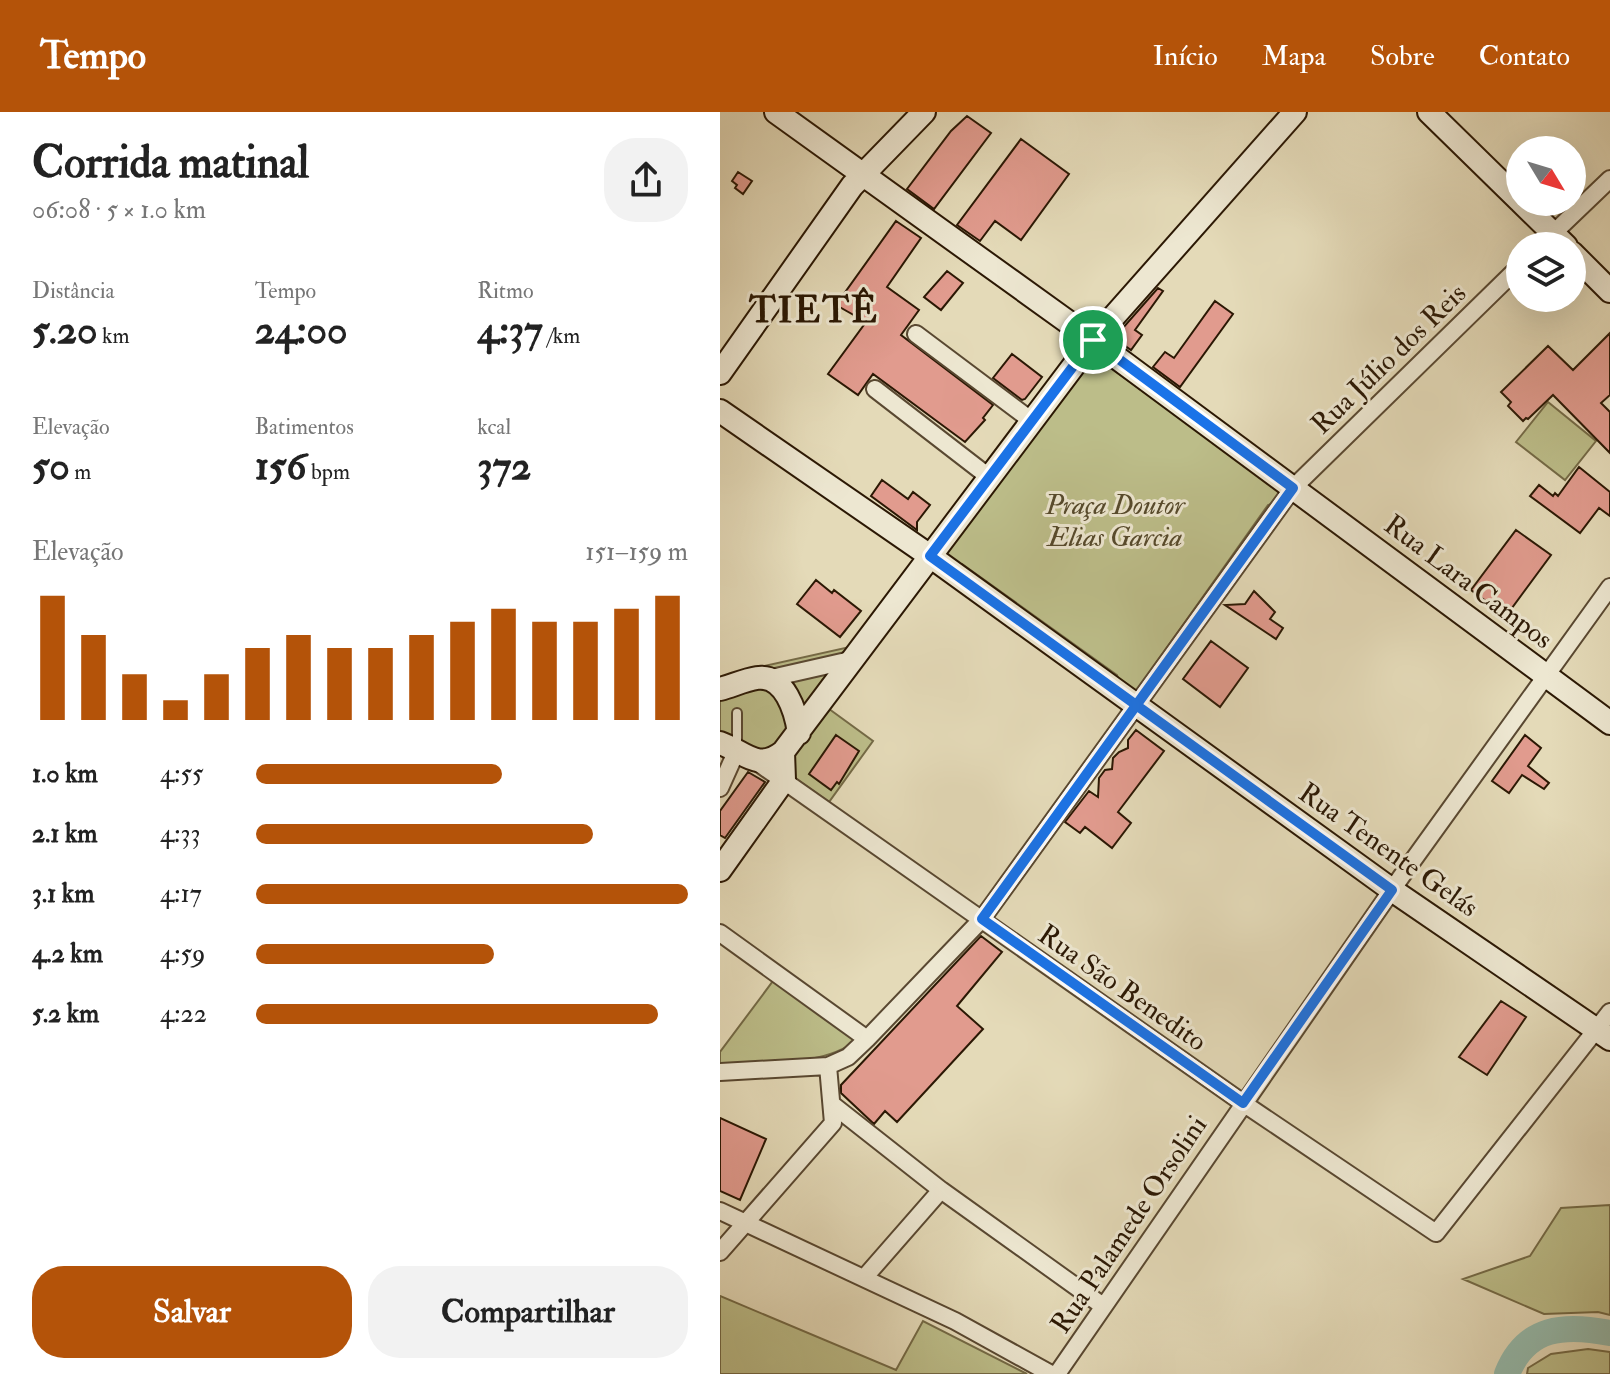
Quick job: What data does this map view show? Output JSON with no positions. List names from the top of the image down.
{
  "streets": {
    "street": [
      "Rua Júlio dos Reis",
      "Rua Lara Campos",
      "Rua Tenente Gelás",
      "Rua São Benedito",
      "Rua Palamede Orsolini"
    ]
  },
  "crossings": [
    ["Rua Júlio dos Reis", "Rua Lara Campos"],
    ["Rua Lara Campos", "Rua Palamede Orsolini"],
    ["Rua Tenente Gelás", "Rua São Benedito"],
    ["Rua Tenente Gelás", "Rua Palamede Orsolini"],
    ["Rua São Benedito", "Rua Palamede Orsolini"]
  ],
  "districts": ["TIETÊ"],
  "parks": ["Praça Doutor Elias Garcia"],
  "north": "bottom right",
  "page": {
    "header": "Tempo",
    "nav": [
      "Início",
      "Mapa",
      "Sobre",
      "Contato"
    ],
    "heading": ["Corrida matinal", "06:08 · 5 × 1.0 km"],
    "stats": [
      ["Distância", "5.20 km"],
      ["Tempo", "24:00"],
      ["Ritmo", "4:37 /km"],
      ["Elevação", "50 m"],
      ["Batimentos", "156 bpm"],
      ["kcal", "372"]
    ],
    "chart": ["Elevação", "151–159 m"],
    "list": [
      {
        "name": "1.0 km",
        "note": "4:55"
      },
      {
        "name": "2.1 km",
        "note": "4:33"
      },
      {
        "name": "3.1 km",
        "note": "4:17"
      },
      {
        "name": "4.2 km",
        "note": "4:59"
      },
      {
        "name": "5.2 km",
        "note": "4:22"
      }
    ],
    "buttons": ["Salvar", "Compartilhar"]
  }
}
